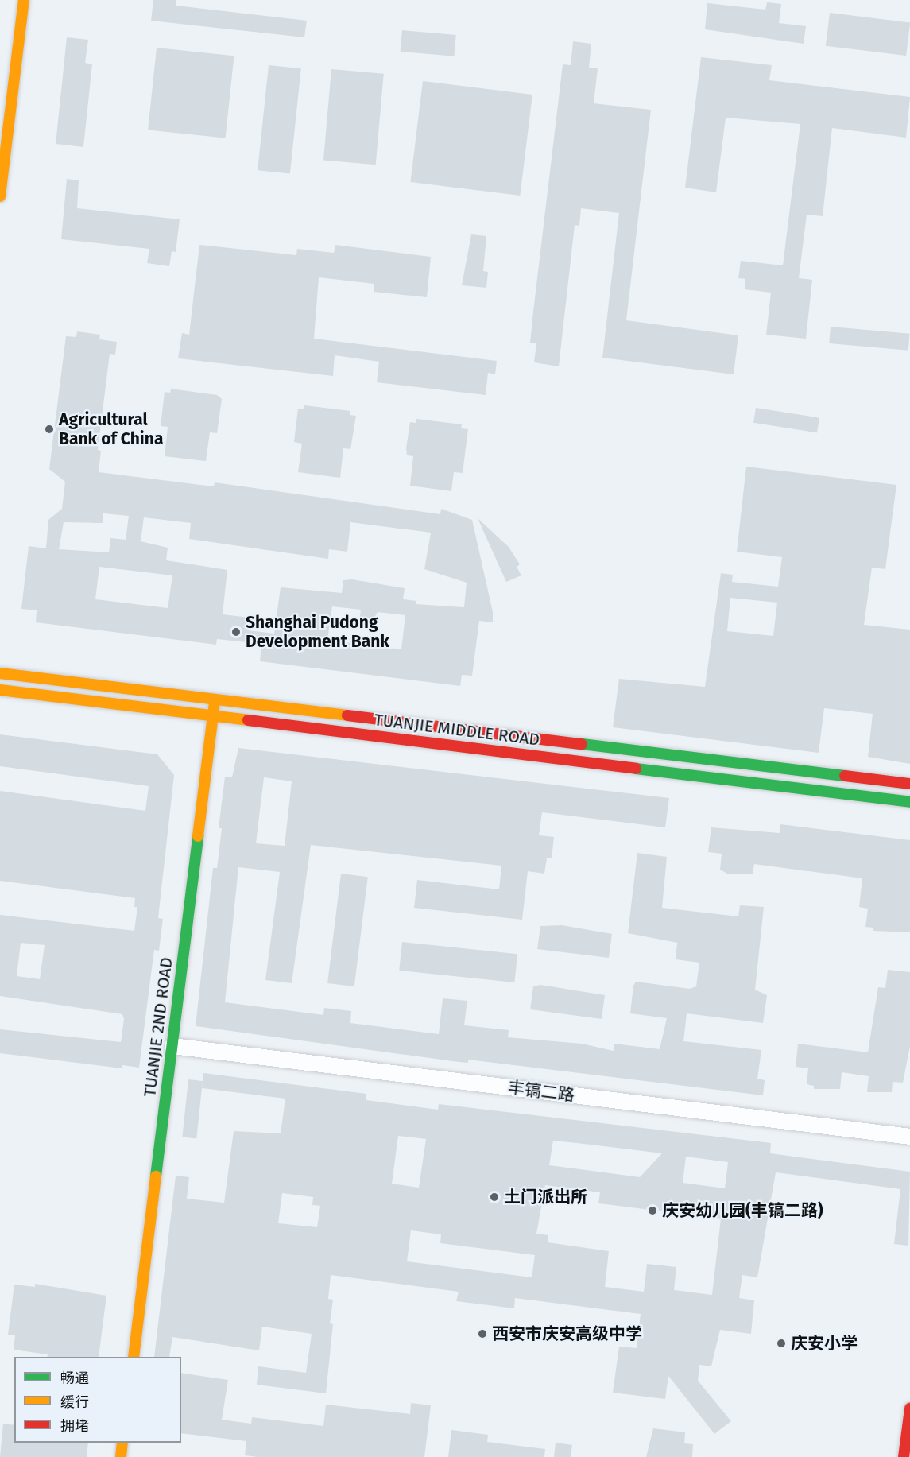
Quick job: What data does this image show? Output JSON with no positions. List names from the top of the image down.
{
  "streets": {
    "street": ["TUANJIE MIDDLE ROAD", "TUANJIE 2ND ROAD", "丰镐二路"]
  },
  "crossings": [
    ["TUANJIE MIDDLE ROAD", "TUANJIE 2ND ROAD"],
    ["TUANJIE 2ND ROAD", "丰镐二路"]
  ],
  "places": [
    "Agricultural Bank of China",
    "Shanghai Pudong Development Bank",
    "土门派出所",
    "庆安幼儿园(丰镐二路)",
    "西安市庆安高级中学",
    "庆安小学"
  ],
  "legend": ["畅通", "缓行", "拥堵"]
}
